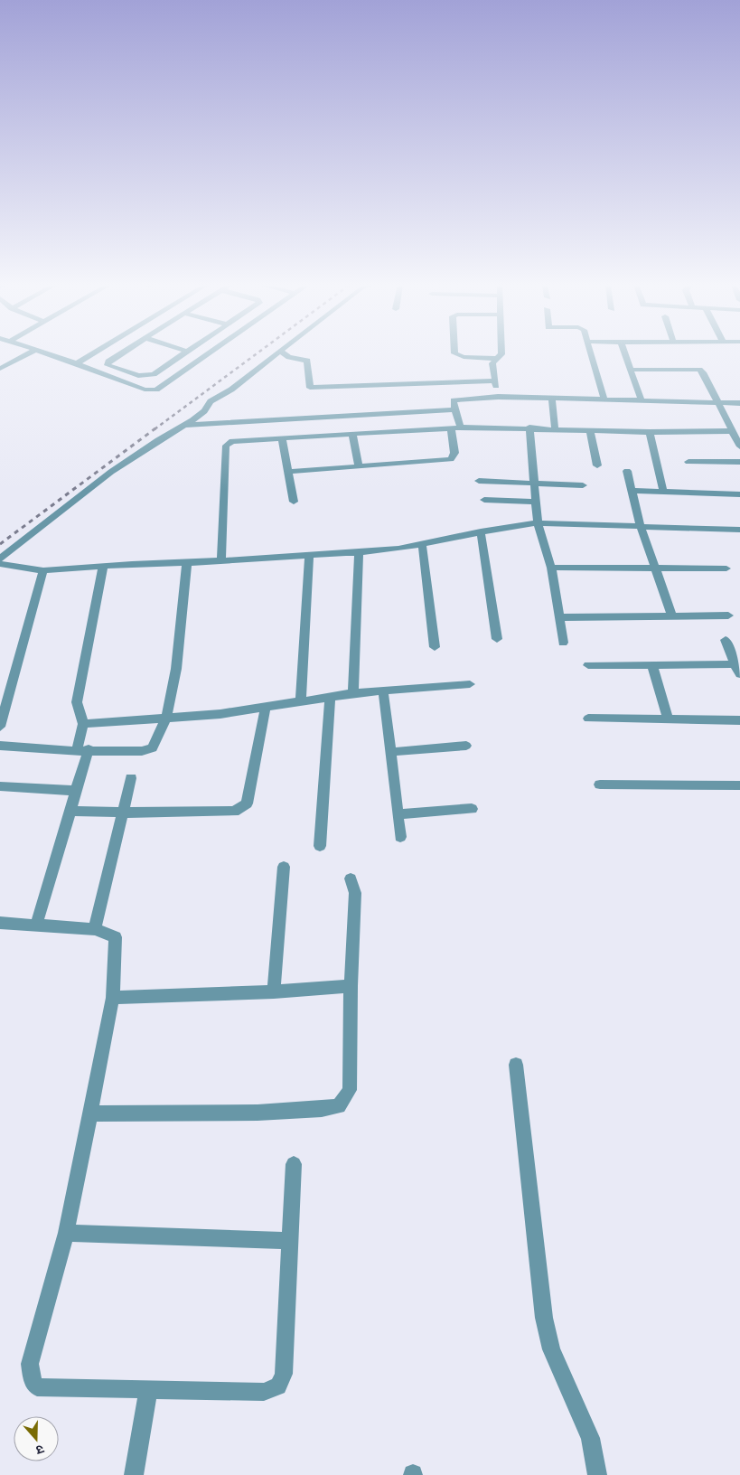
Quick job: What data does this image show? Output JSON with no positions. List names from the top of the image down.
{
  "north": "bottom"
}
